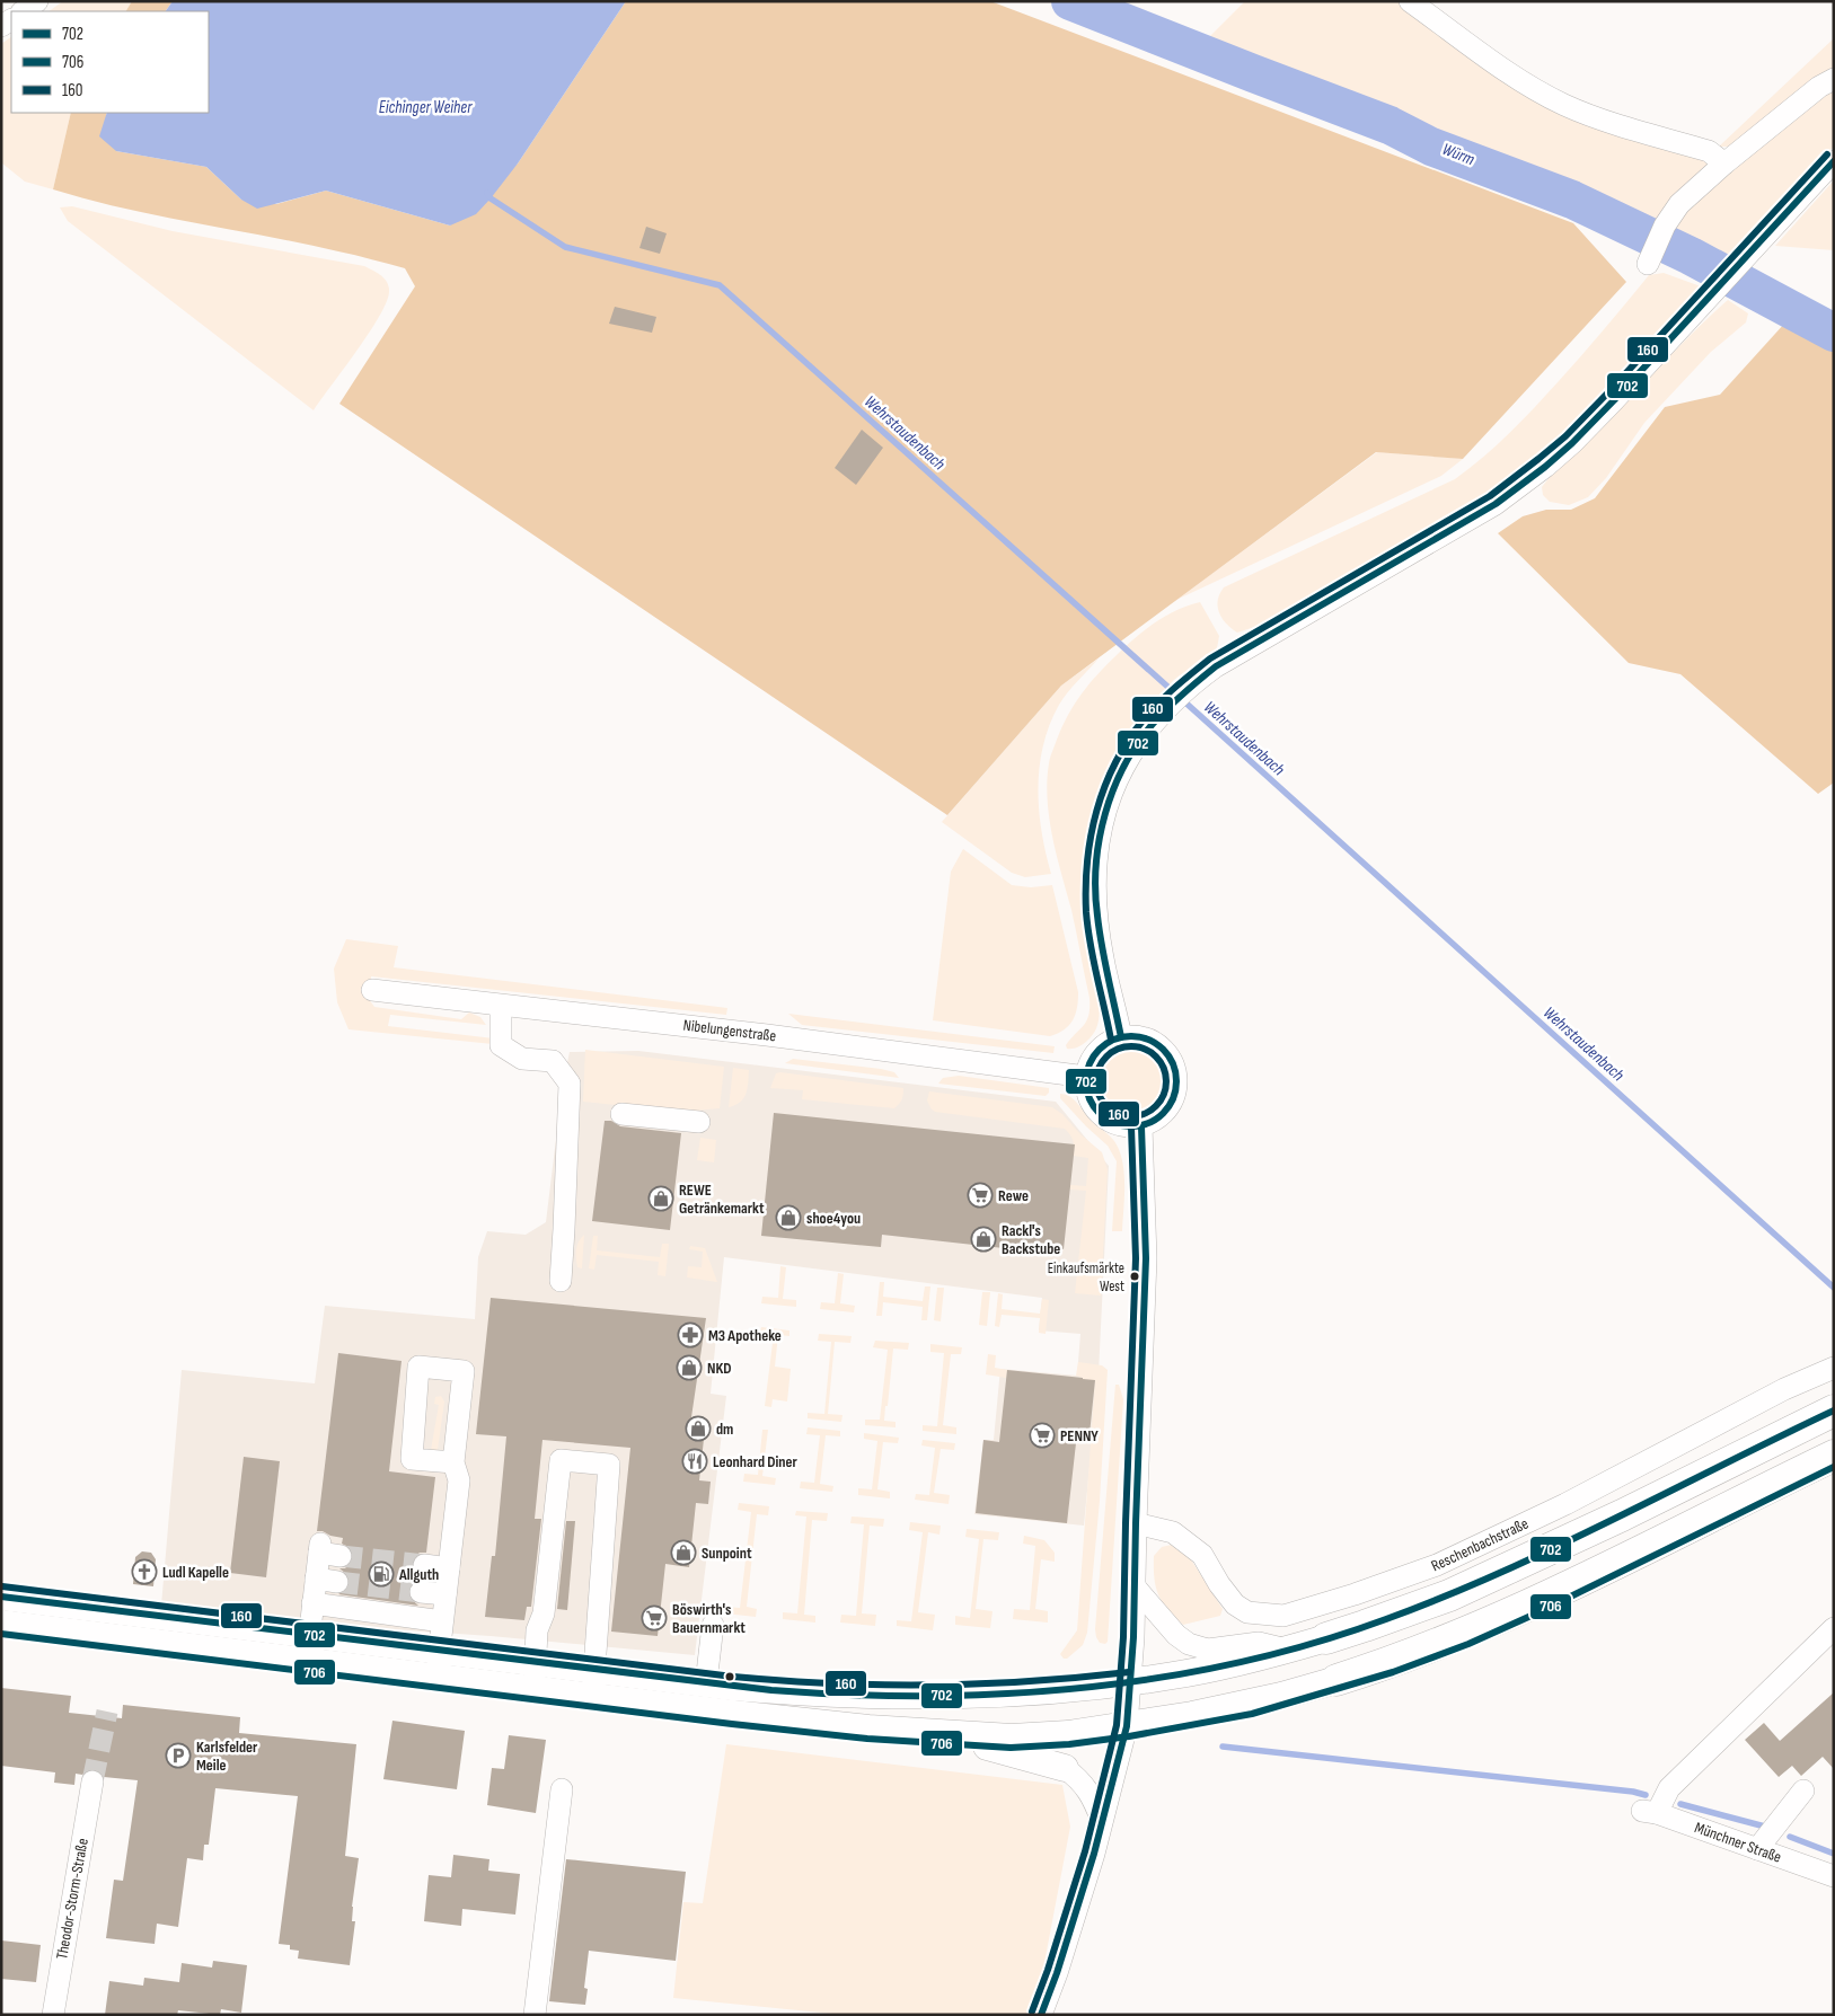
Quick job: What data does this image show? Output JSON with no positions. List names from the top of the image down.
{
  "streets": {
    "street": [
      "Nibelungenstraße",
      "Reschenbachstraße",
      "Münchner Straße",
      "Theodor-Storm-Straße"
    ]
  },
  "water": ["Eichinger Weiher", "Würm", "Wehrstaudenbach"],
  "places": {
    "supermarket": ["Rewe", "PENNY", "Böswirth's Bauernmarkt"],
    "shop": [
      "REWE Getränkemarkt",
      "shoe4you",
      "Rackl's Backstube",
      "NKD",
      "dm",
      "Sunpoint"
    ],
    "other": ["Einkaufsmärkte West"],
    "pharmacy": ["M3 Apotheke"],
    "restaurant": ["Leonhard Diner"],
    "church": ["Ludl Kapelle"],
    "fuel station": ["Allguth"],
    "parking": ["Karlsfelder Meile"]
  },
  "lines": ["transit line 160", "transit line 702", "transit line 706"],
  "legend": ["702", "706", "160"]
}
